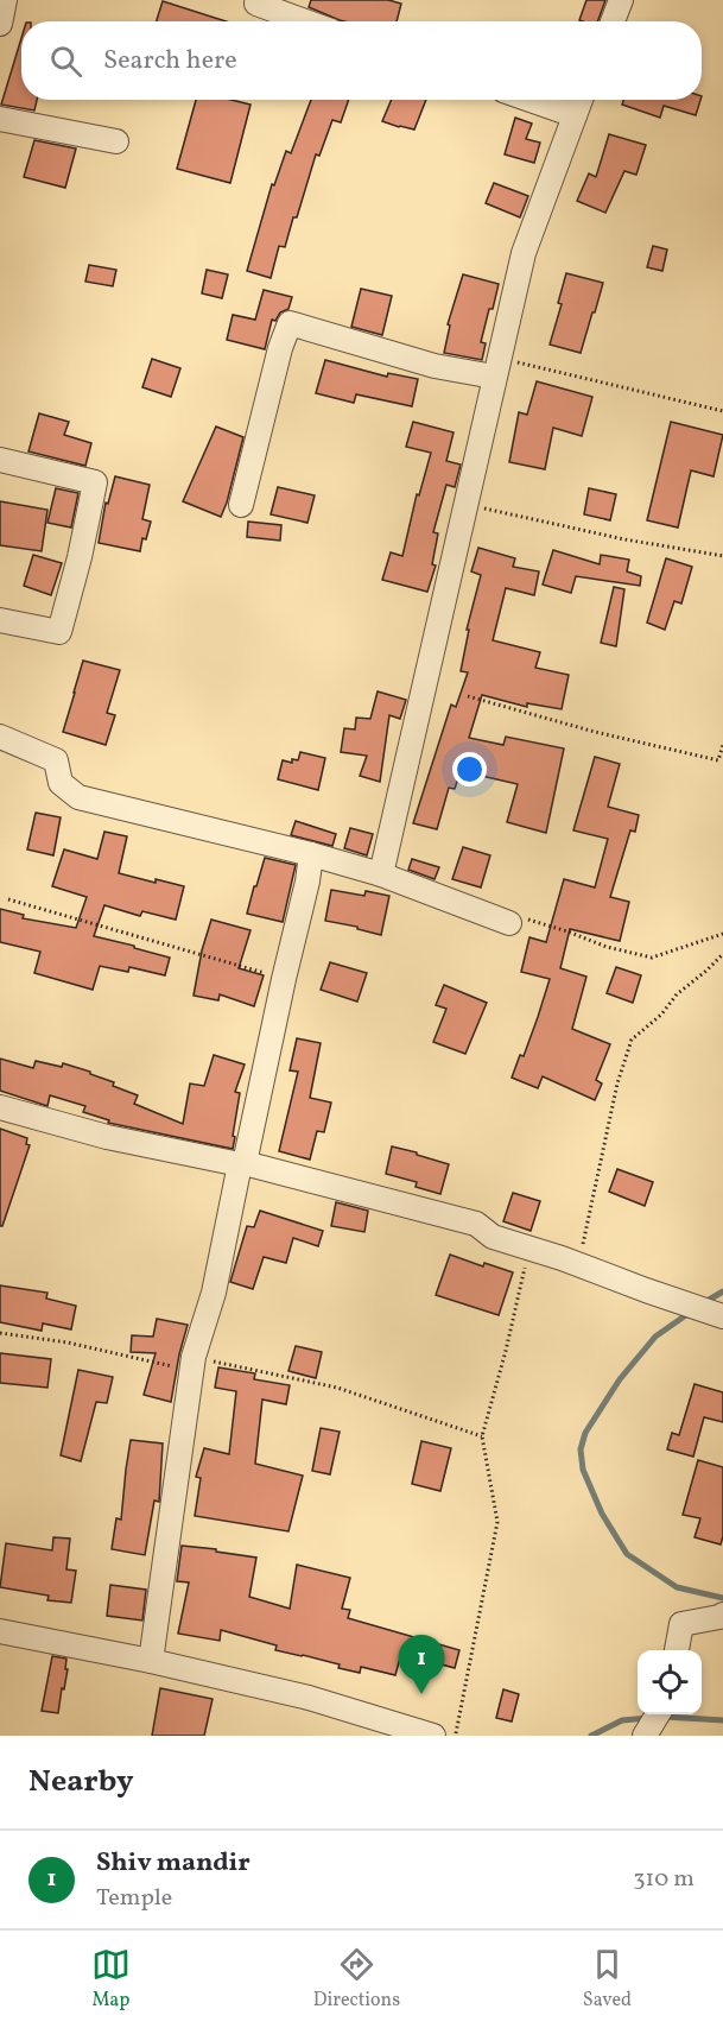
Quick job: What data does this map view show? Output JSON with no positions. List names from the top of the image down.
{
  "page": {
    "search": "Search here",
    "pins": "1",
    "heading": "Nearby",
    "list": [
      {
        "mark": "1",
        "name": "Shiv mandir",
        "note": "Temple",
        "value": "310 m"
      }
    ],
    "nav": ["Map", "Directions", "Saved"]
  }
}
